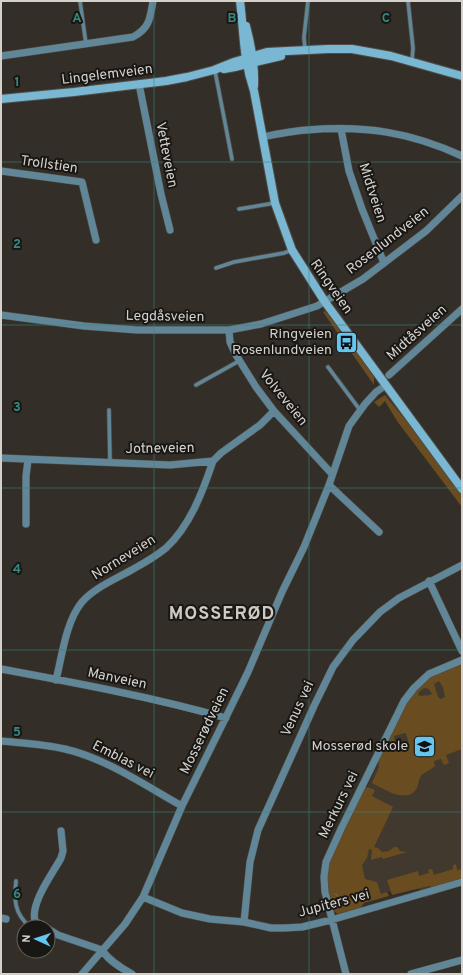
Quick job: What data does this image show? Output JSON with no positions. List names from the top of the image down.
{
  "streets": {
    "main road": ["Lingelemveien", "Ringveien"],
    "street": [
      "Vetteveien",
      "Trollstien",
      "Midtveien",
      "Rosenlundveien",
      "Legdåsveien",
      "Midtåsveien",
      "Volveveien",
      "Jotneveien",
      "Norneveien",
      "Manveien",
      "Venus vei",
      "Mosserødveien",
      "Emblas vei",
      "Merkurs vei",
      "Jupiters vei"
    ]
  },
  "crossings": [
    ["Lingelemveien", "Vetteveien"],
    ["Lingelemveien", "Ringveien"],
    ["Midtveien", "Rosenlundveien"],
    ["Rosenlundveien", "Ringveien"],
    ["Rosenlundveien", "Legdåsveien"],
    ["Ringveien", "Legdåsveien"],
    ["Ringveien", "Mosserødveien"],
    ["Legdåsveien", "Volveveien"],
    ["Volveveien", "Jotneveien"],
    ["Volveveien", "Mosserødveien"],
    ["Jotneveien", "Norneveien"],
    ["Norneveien", "Manveien"],
    ["Manveien", "Mosserødveien"],
    ["Venus vei", "Jupiters vei"],
    ["Mosserødveien", "Emblas vei"],
    ["Mosserødveien", "Jupiters vei"],
    ["Merkurs vei", "Jupiters vei"]
  ],
  "districts": ["MOSSERØD"],
  "places": {
    "bus stop": ["Ringveien Rosenlundveien"],
    "school or university": ["Mosserød skole"]
  },
  "north": "left",
  "grid": {
    "columns": ["A", "B", "C"],
    "rows": [
      "1",
      "2",
      "3",
      "4",
      "5",
      "6"
    ]
  }
}
